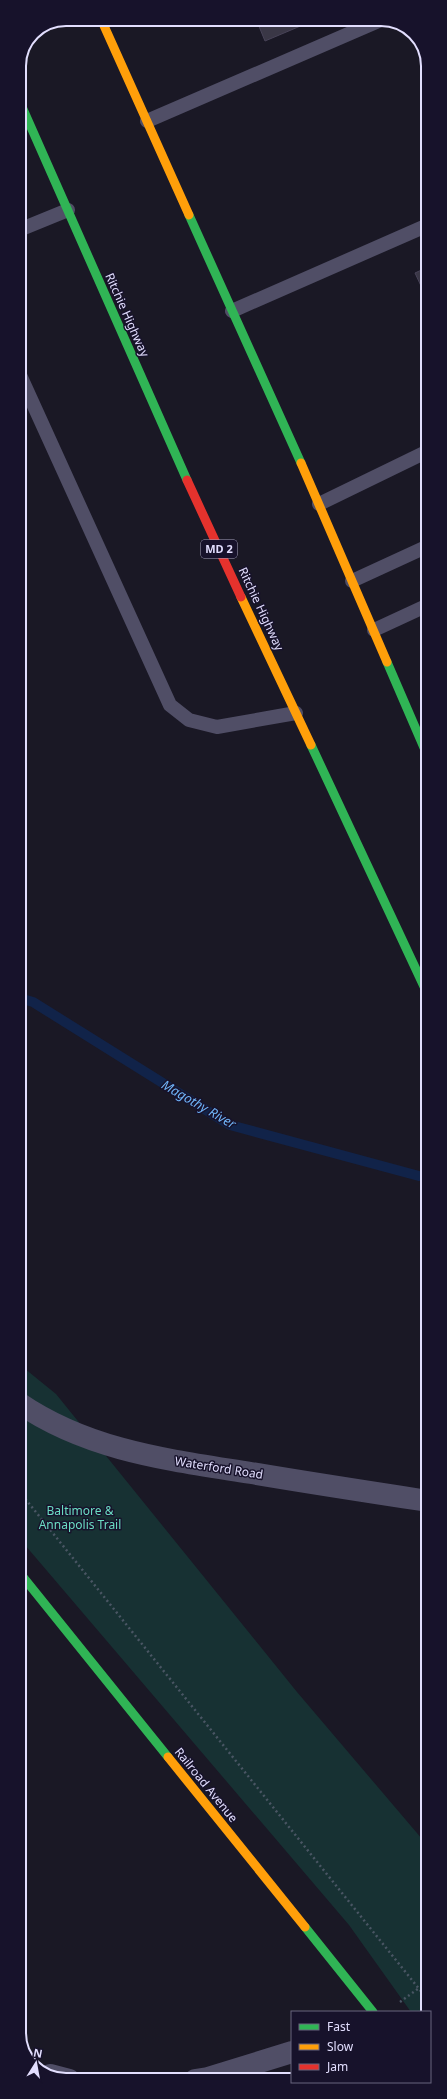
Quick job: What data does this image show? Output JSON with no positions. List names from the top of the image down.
{
  "streets": {
    "main road": ["Ritchie Highway", "MD 2", "Railroad Avenue"],
    "street": ["Waterford Road"]
  },
  "water": ["Magothy River"],
  "parks": ["Baltimore & Annapolis Trail"],
  "legend": ["Fast", "Slow", "Jam"],
  "north": "top"
}
